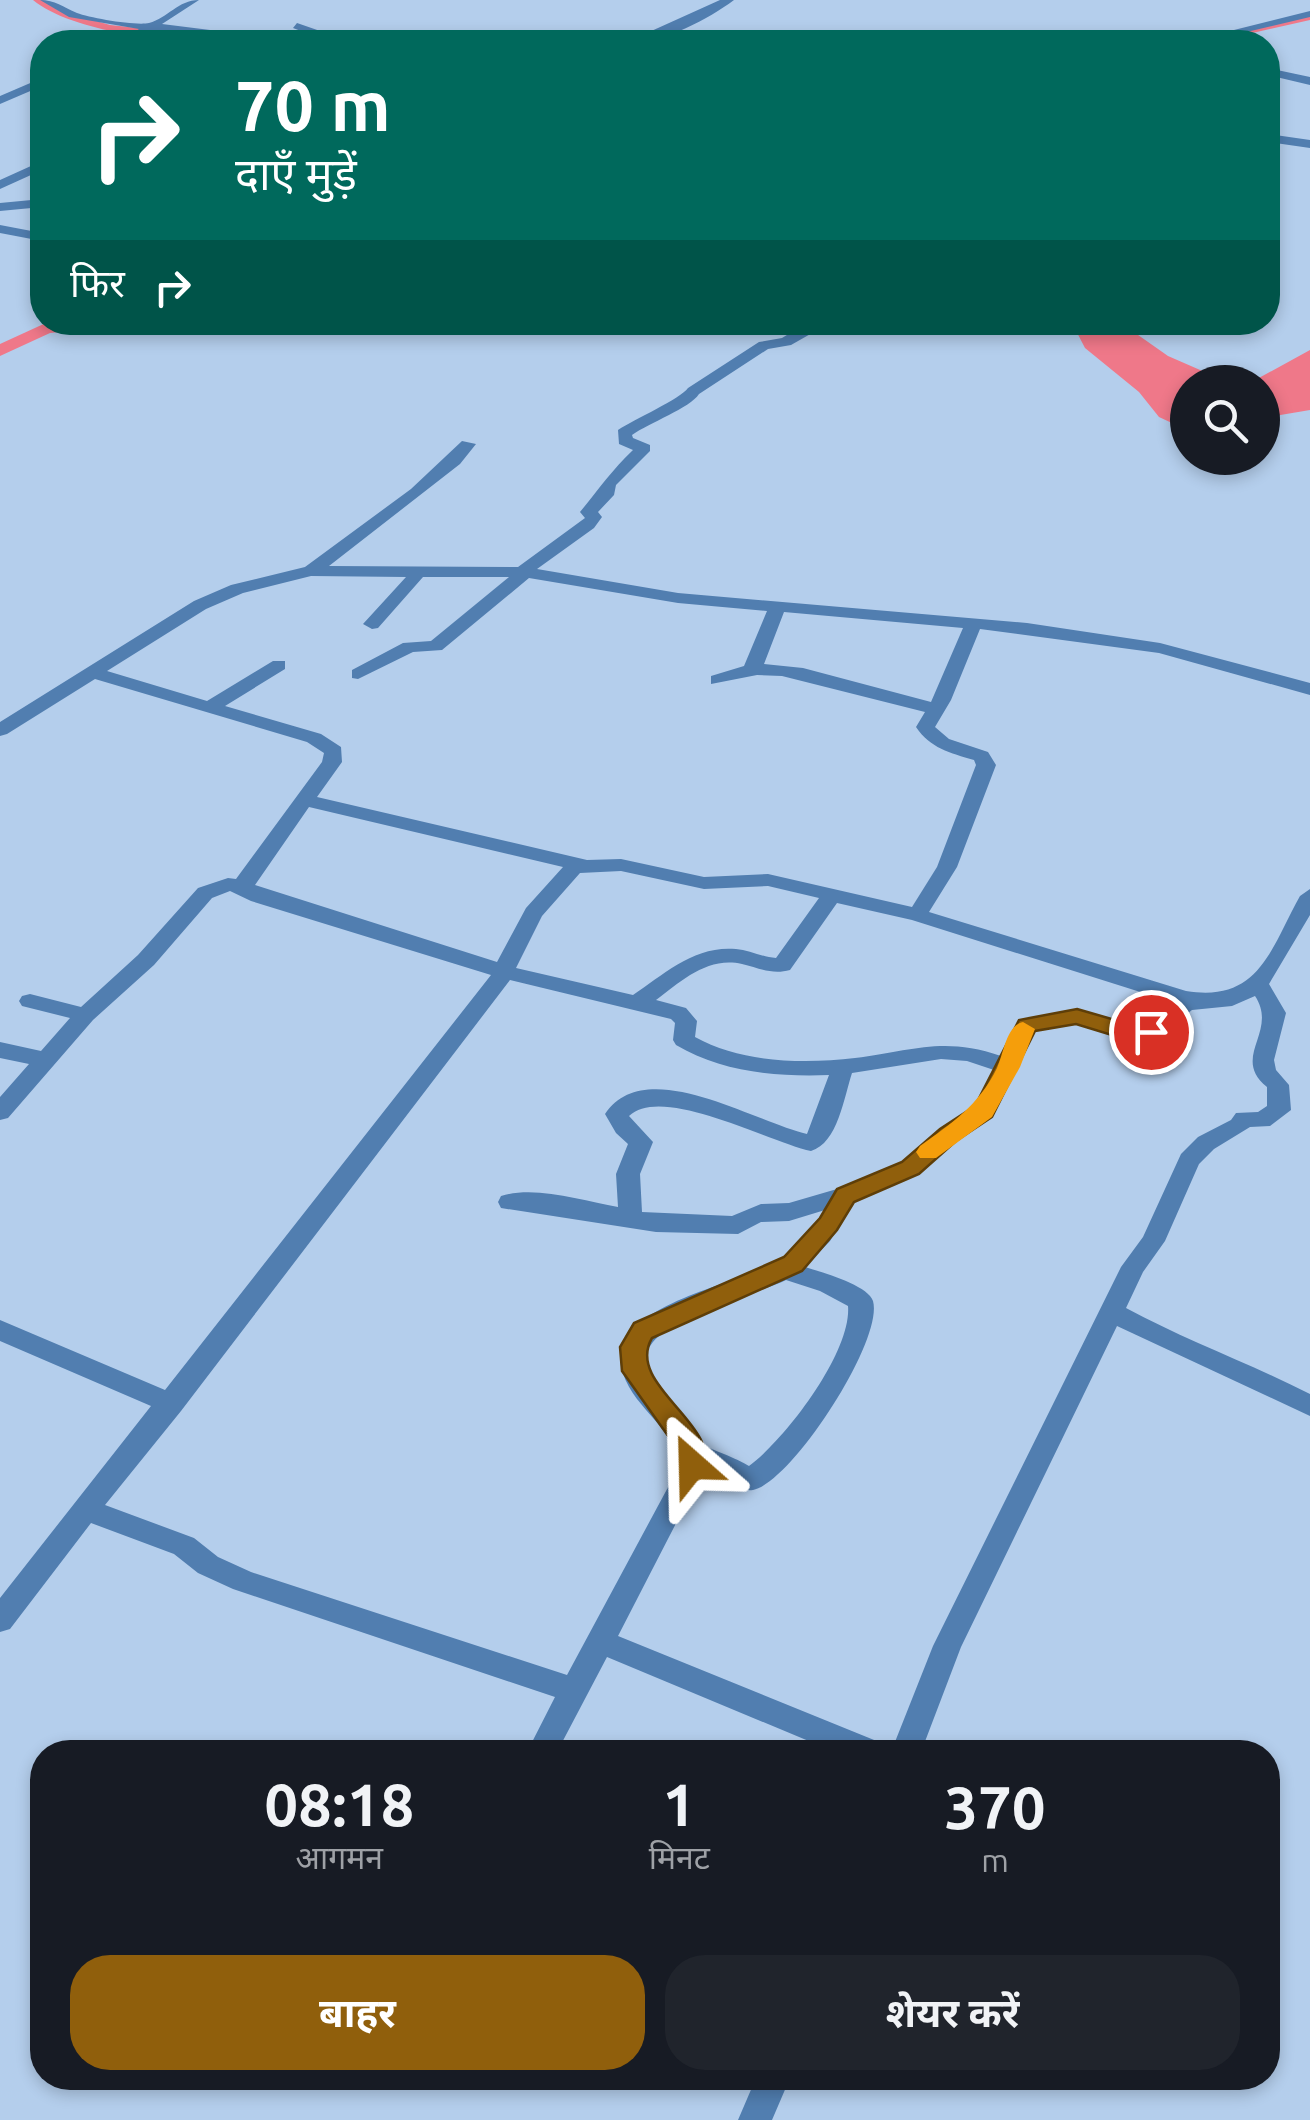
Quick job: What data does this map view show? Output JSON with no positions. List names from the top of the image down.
{
  "page": {
    "turn": ["70 m", "दाएँ मुड़ें"],
    "then": "फिर",
    "eta": [
      "08:18",
      "आगमन",
      "1",
      "मिनट",
      "370",
      "m"
    ],
    "buttons": ["बाहर", "शेयर करें"]
  }
}
